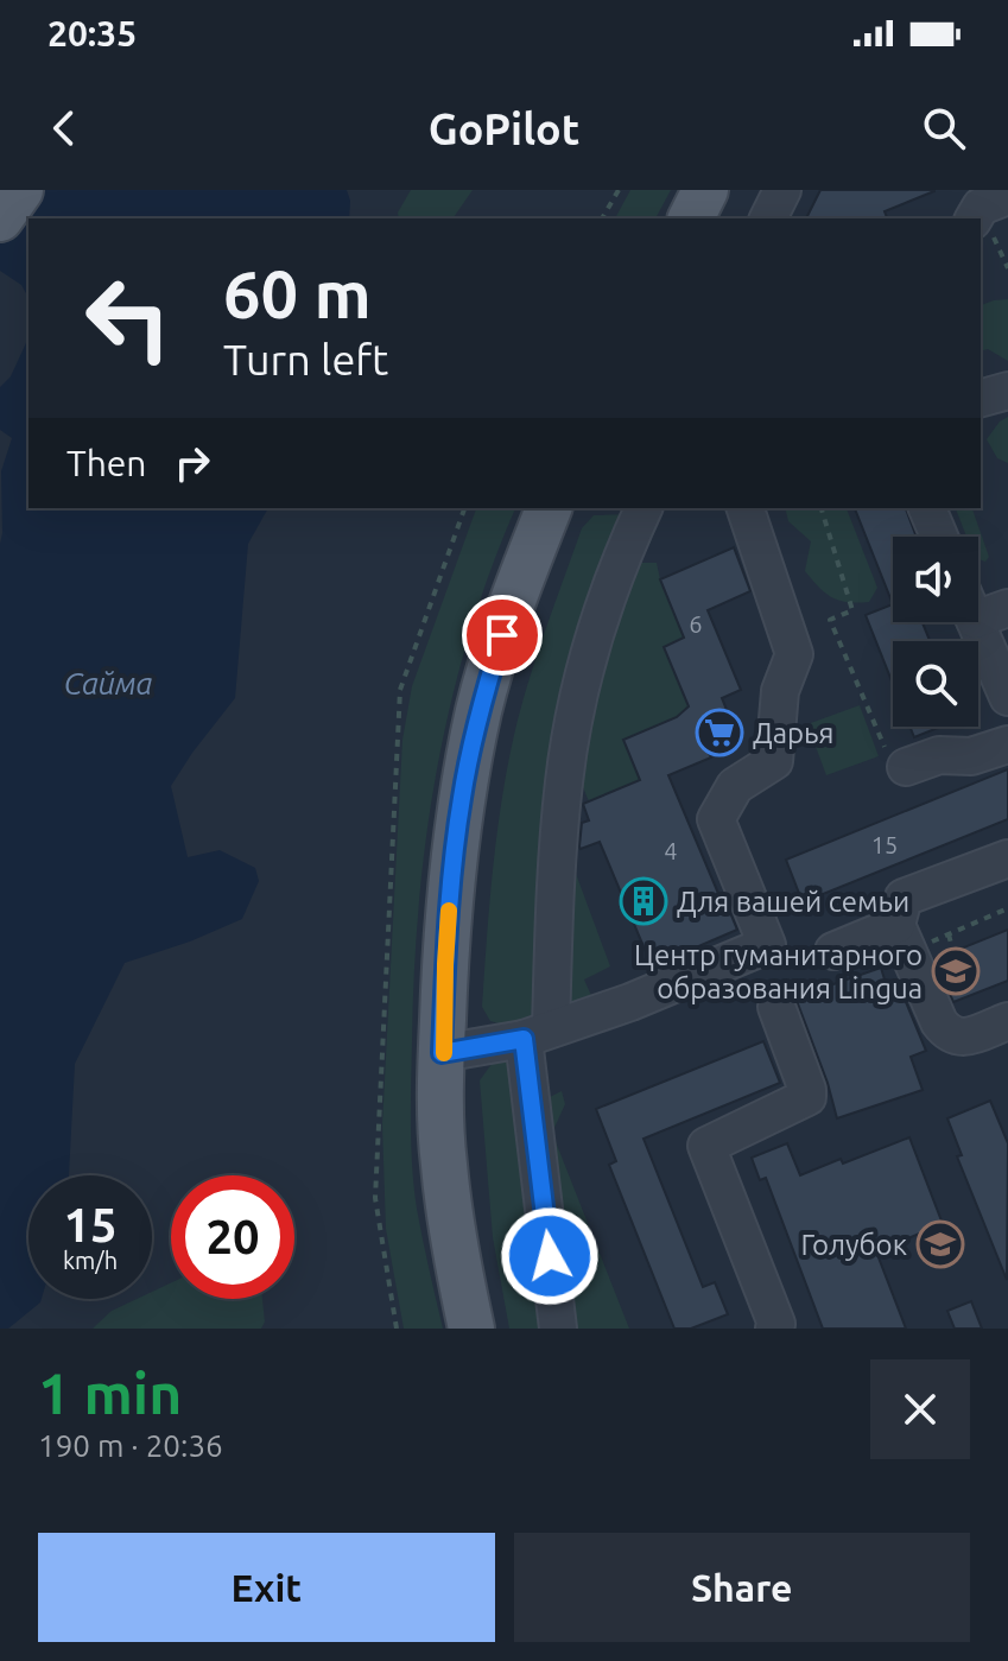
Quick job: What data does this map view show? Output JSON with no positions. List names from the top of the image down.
{
  "water": ["Сайма"],
  "places": {
    "supermarket": ["Дарья"],
    "building": ["Для вашей семьи"],
    "school or university": ["Центр гуманитарного образования Lingua", "Голубок"]
  },
  "house_numbers": ["6", "15", "4"],
  "page": {
    "status": "20:35",
    "header": "GoPilot",
    "turn": ["60 m", "Turn left"],
    "then": "Then",
    "speed": "15 km/h",
    "limit": "20",
    "heading": ["1 min", "190 m · 20:36"],
    "buttons": ["Exit", "Share"]
  }
}
